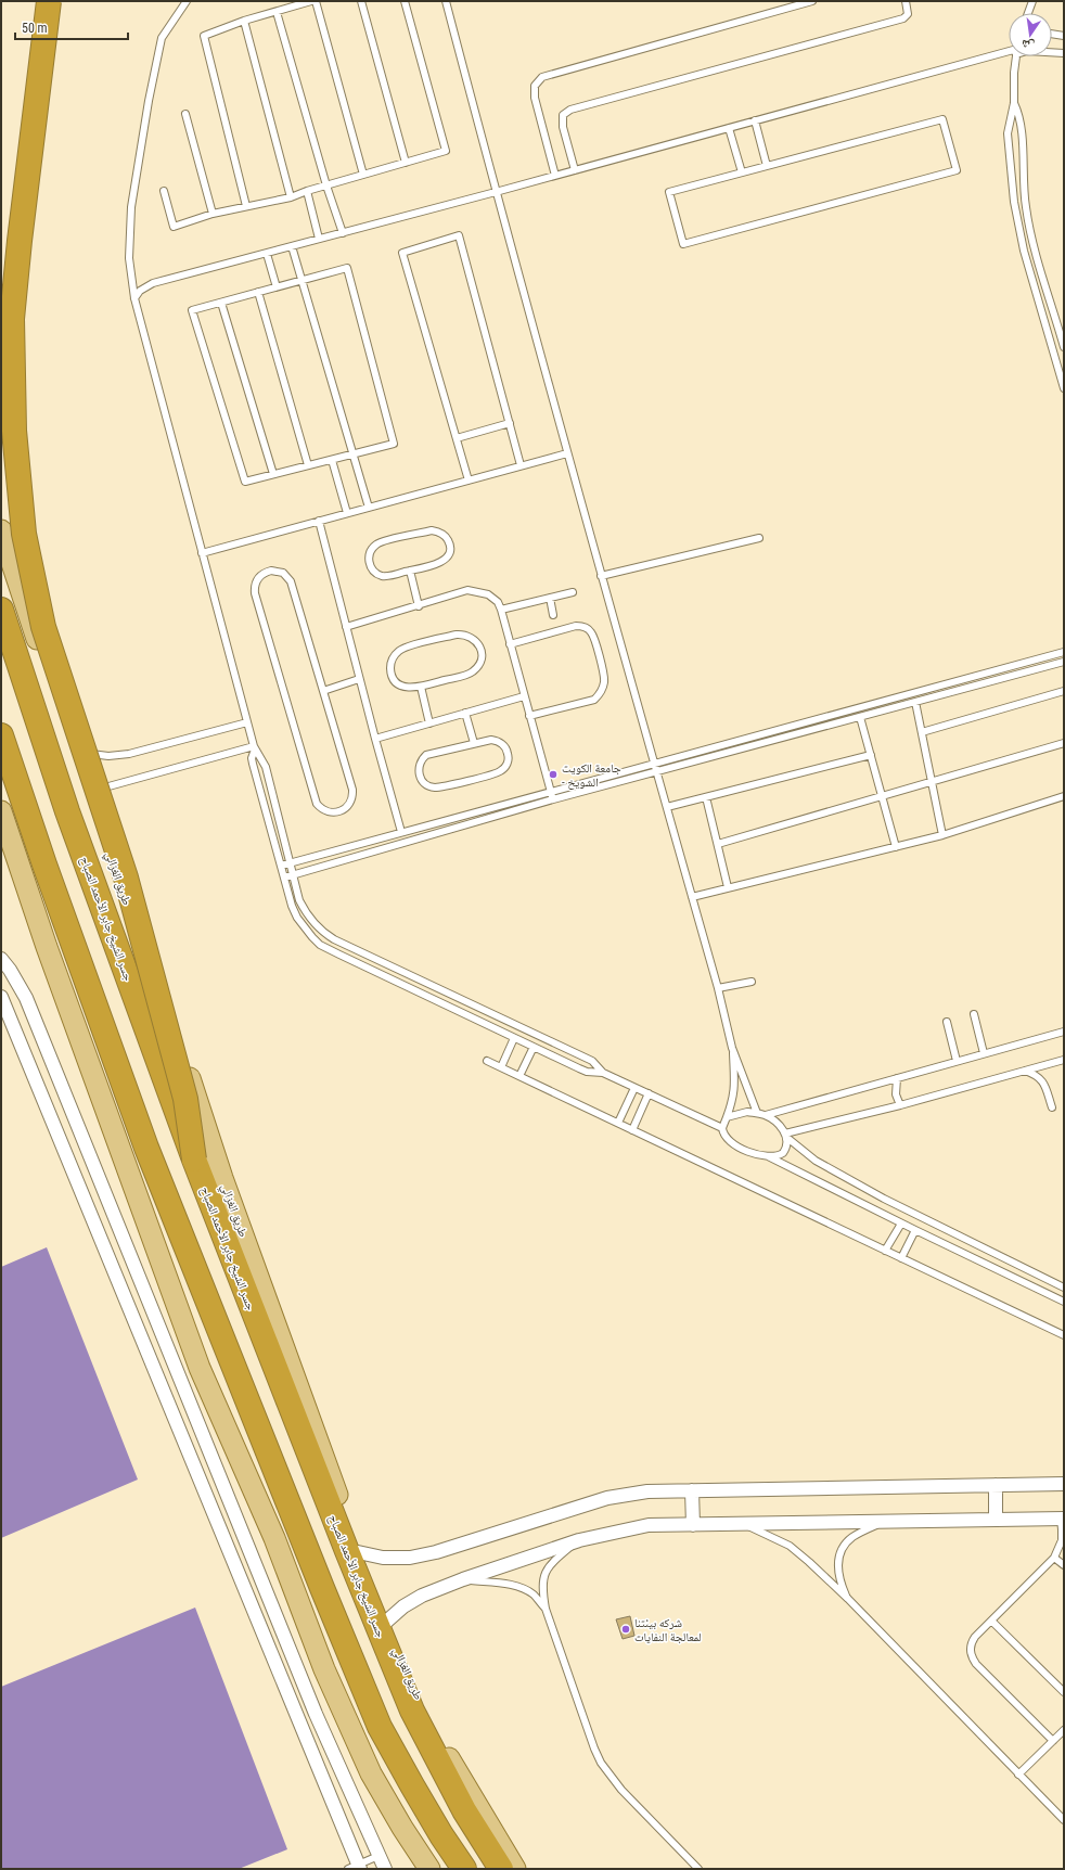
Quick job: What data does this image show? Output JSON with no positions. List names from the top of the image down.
{
  "streets": {
    "highway": ["جسر الشيخ جابر الأحمد الصباح"],
    "main road": ["طريق الغزالي"]
  },
  "places": ["جامعة الكويت - الشويخ", "شركه بيئتنا لمعالجة النفايات"],
  "scale_bar": "50 m",
  "north": "bottom"
}
